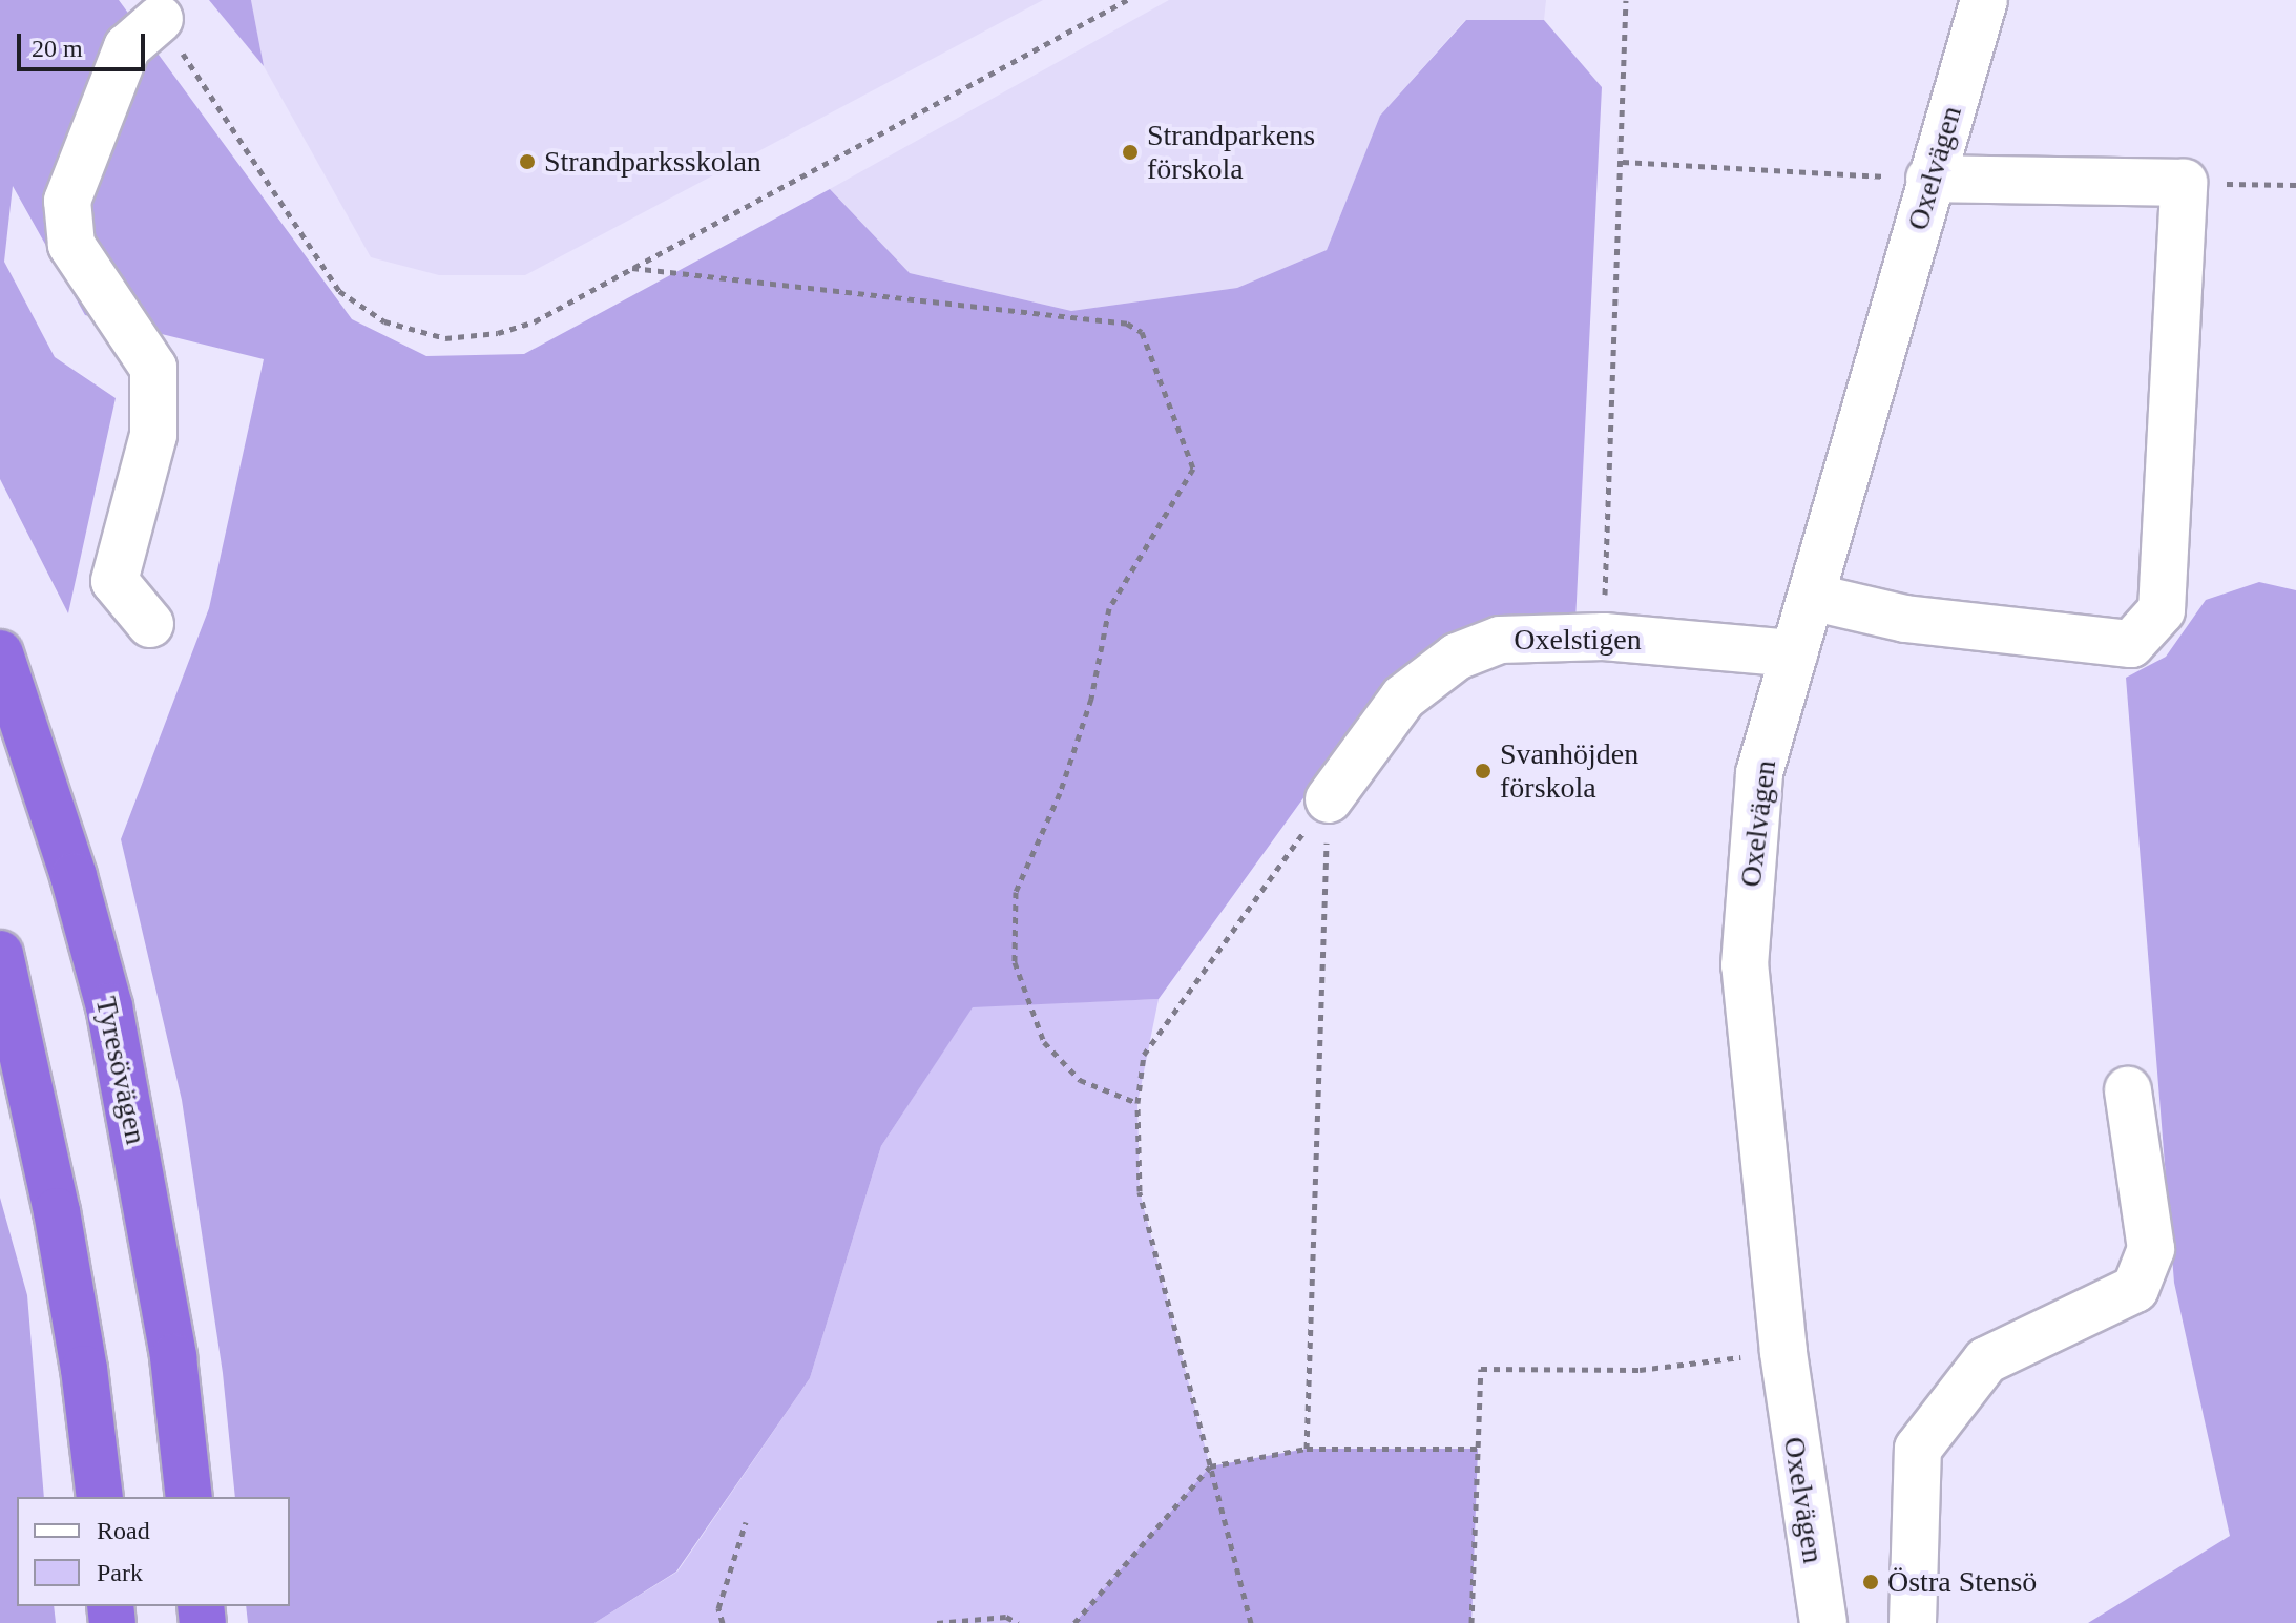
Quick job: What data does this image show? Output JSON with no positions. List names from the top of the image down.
{
  "streets": {
    "highway": ["Tyresövägen"],
    "street": ["Oxelvägen", "Oxelstigen"]
  },
  "crossings": [
    ["Oxelvägen", "Oxelstigen"]
  ],
  "places": [
    "Strandparkens förskola",
    "Strandparksskolan",
    "Svanhöjden förskola",
    "Östra Stensö"
  ],
  "legend": ["Road", "Park"],
  "scale_bar": "20 m"
}
